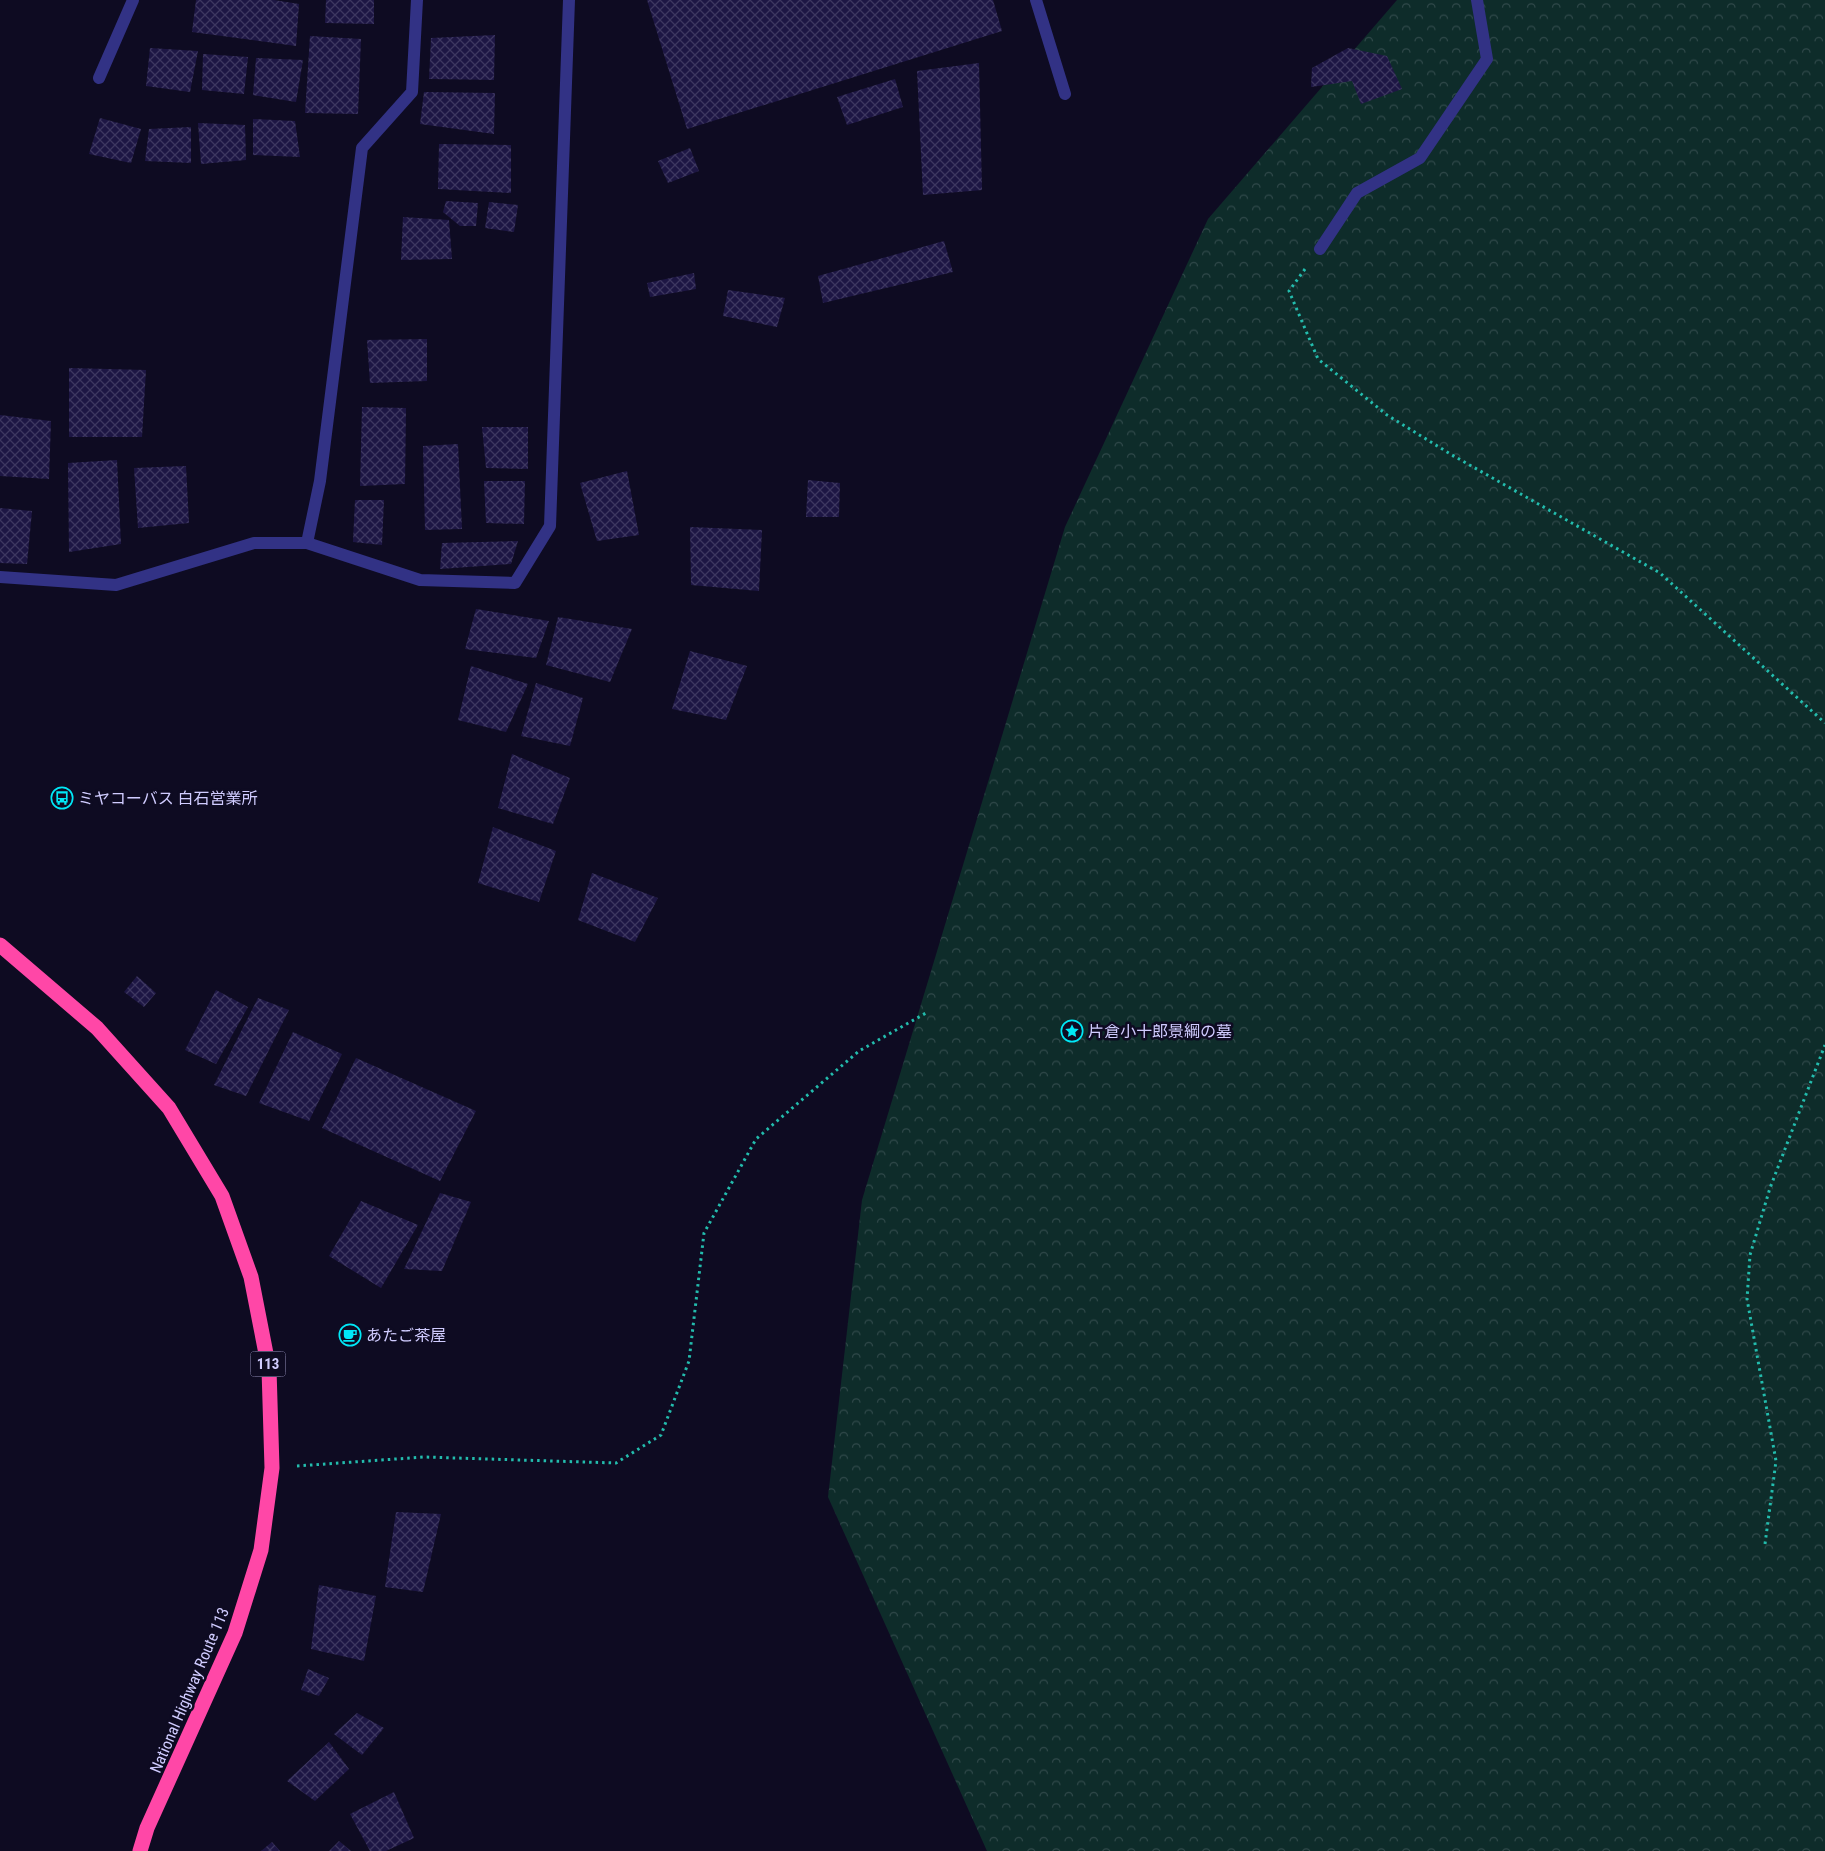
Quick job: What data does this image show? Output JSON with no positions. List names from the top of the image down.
{
  "streets": {
    "highway": ["113", "National Highway Route 113"]
  },
  "places": {
    "bus stop": ["ミヤコーバス 白石営業所"],
    "place": ["片倉小十郎景綱の墓"],
    "cafe": ["あたご茶屋"]
  }
}
